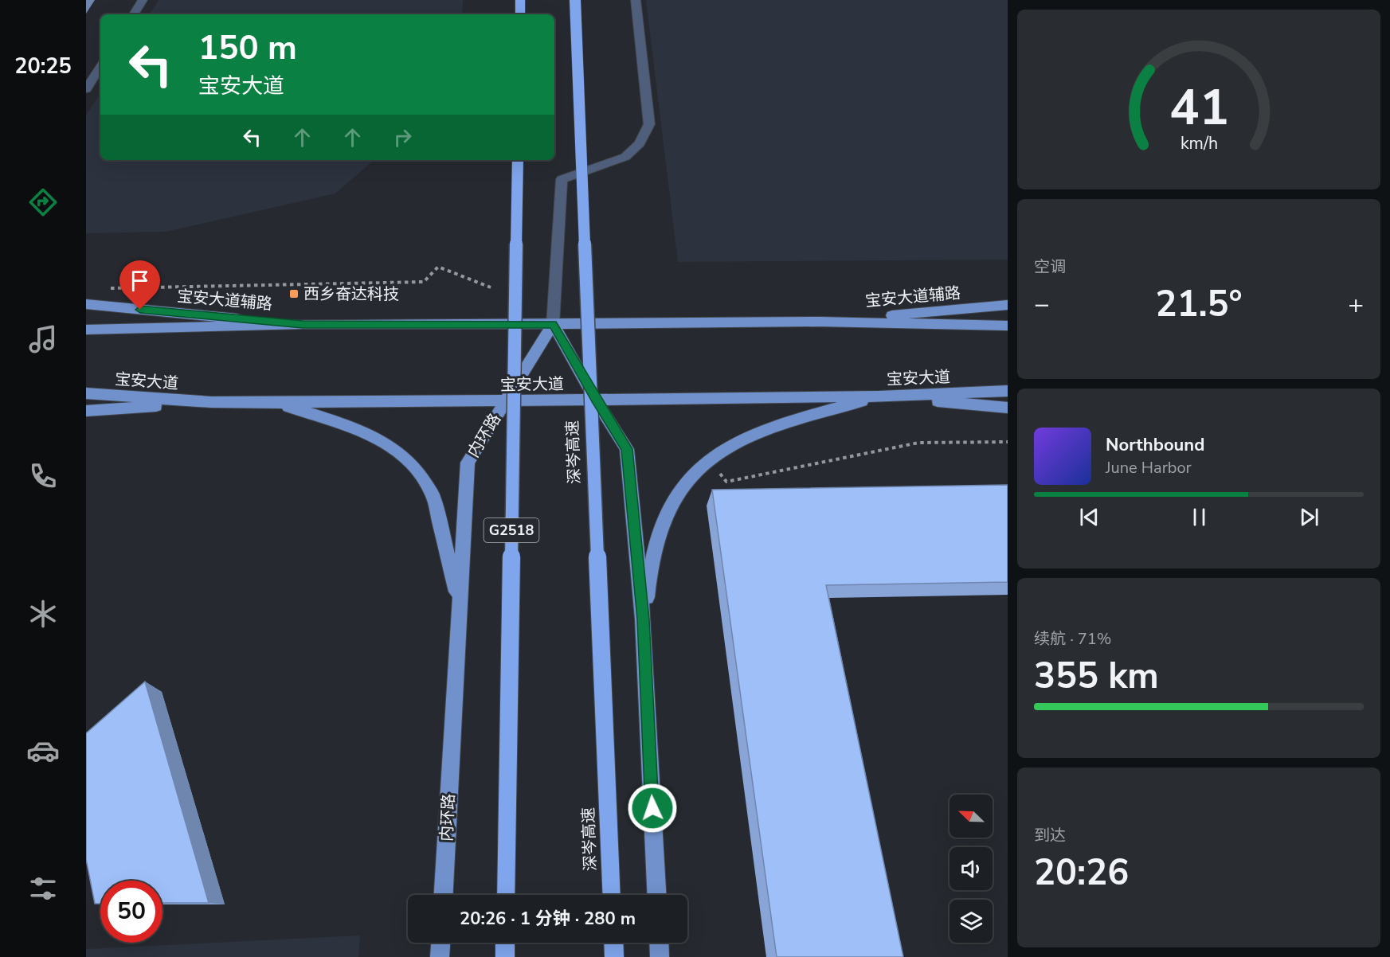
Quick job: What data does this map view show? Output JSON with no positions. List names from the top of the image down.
{
  "streets": {
    "highway": ["深岑高速", "G2518"],
    "main road": ["宝安大道辅路", "宝安大道", "内环路"]
  },
  "crossings": [
    ["宝安大道", "内环路"]
  ],
  "places": {
    "transit": ["西乡奋达科技"]
  },
  "north": "top left",
  "page": {
    "tabs": "20:25",
    "turn": ["150 m", "宝安大道"],
    "tile": [
      "空调",
      ["续航 · 71%", "355 km"],
      ["到达", "20:26"]
    ],
    "heat": ["−", "21.5°", "+"],
    "song": ["Northbound", "June Harbor"],
    "limit": "50",
    "trip": "20:26 · 1 分钟 · 280 m",
    "gauge": ["41", "km/h"]
  }
}
